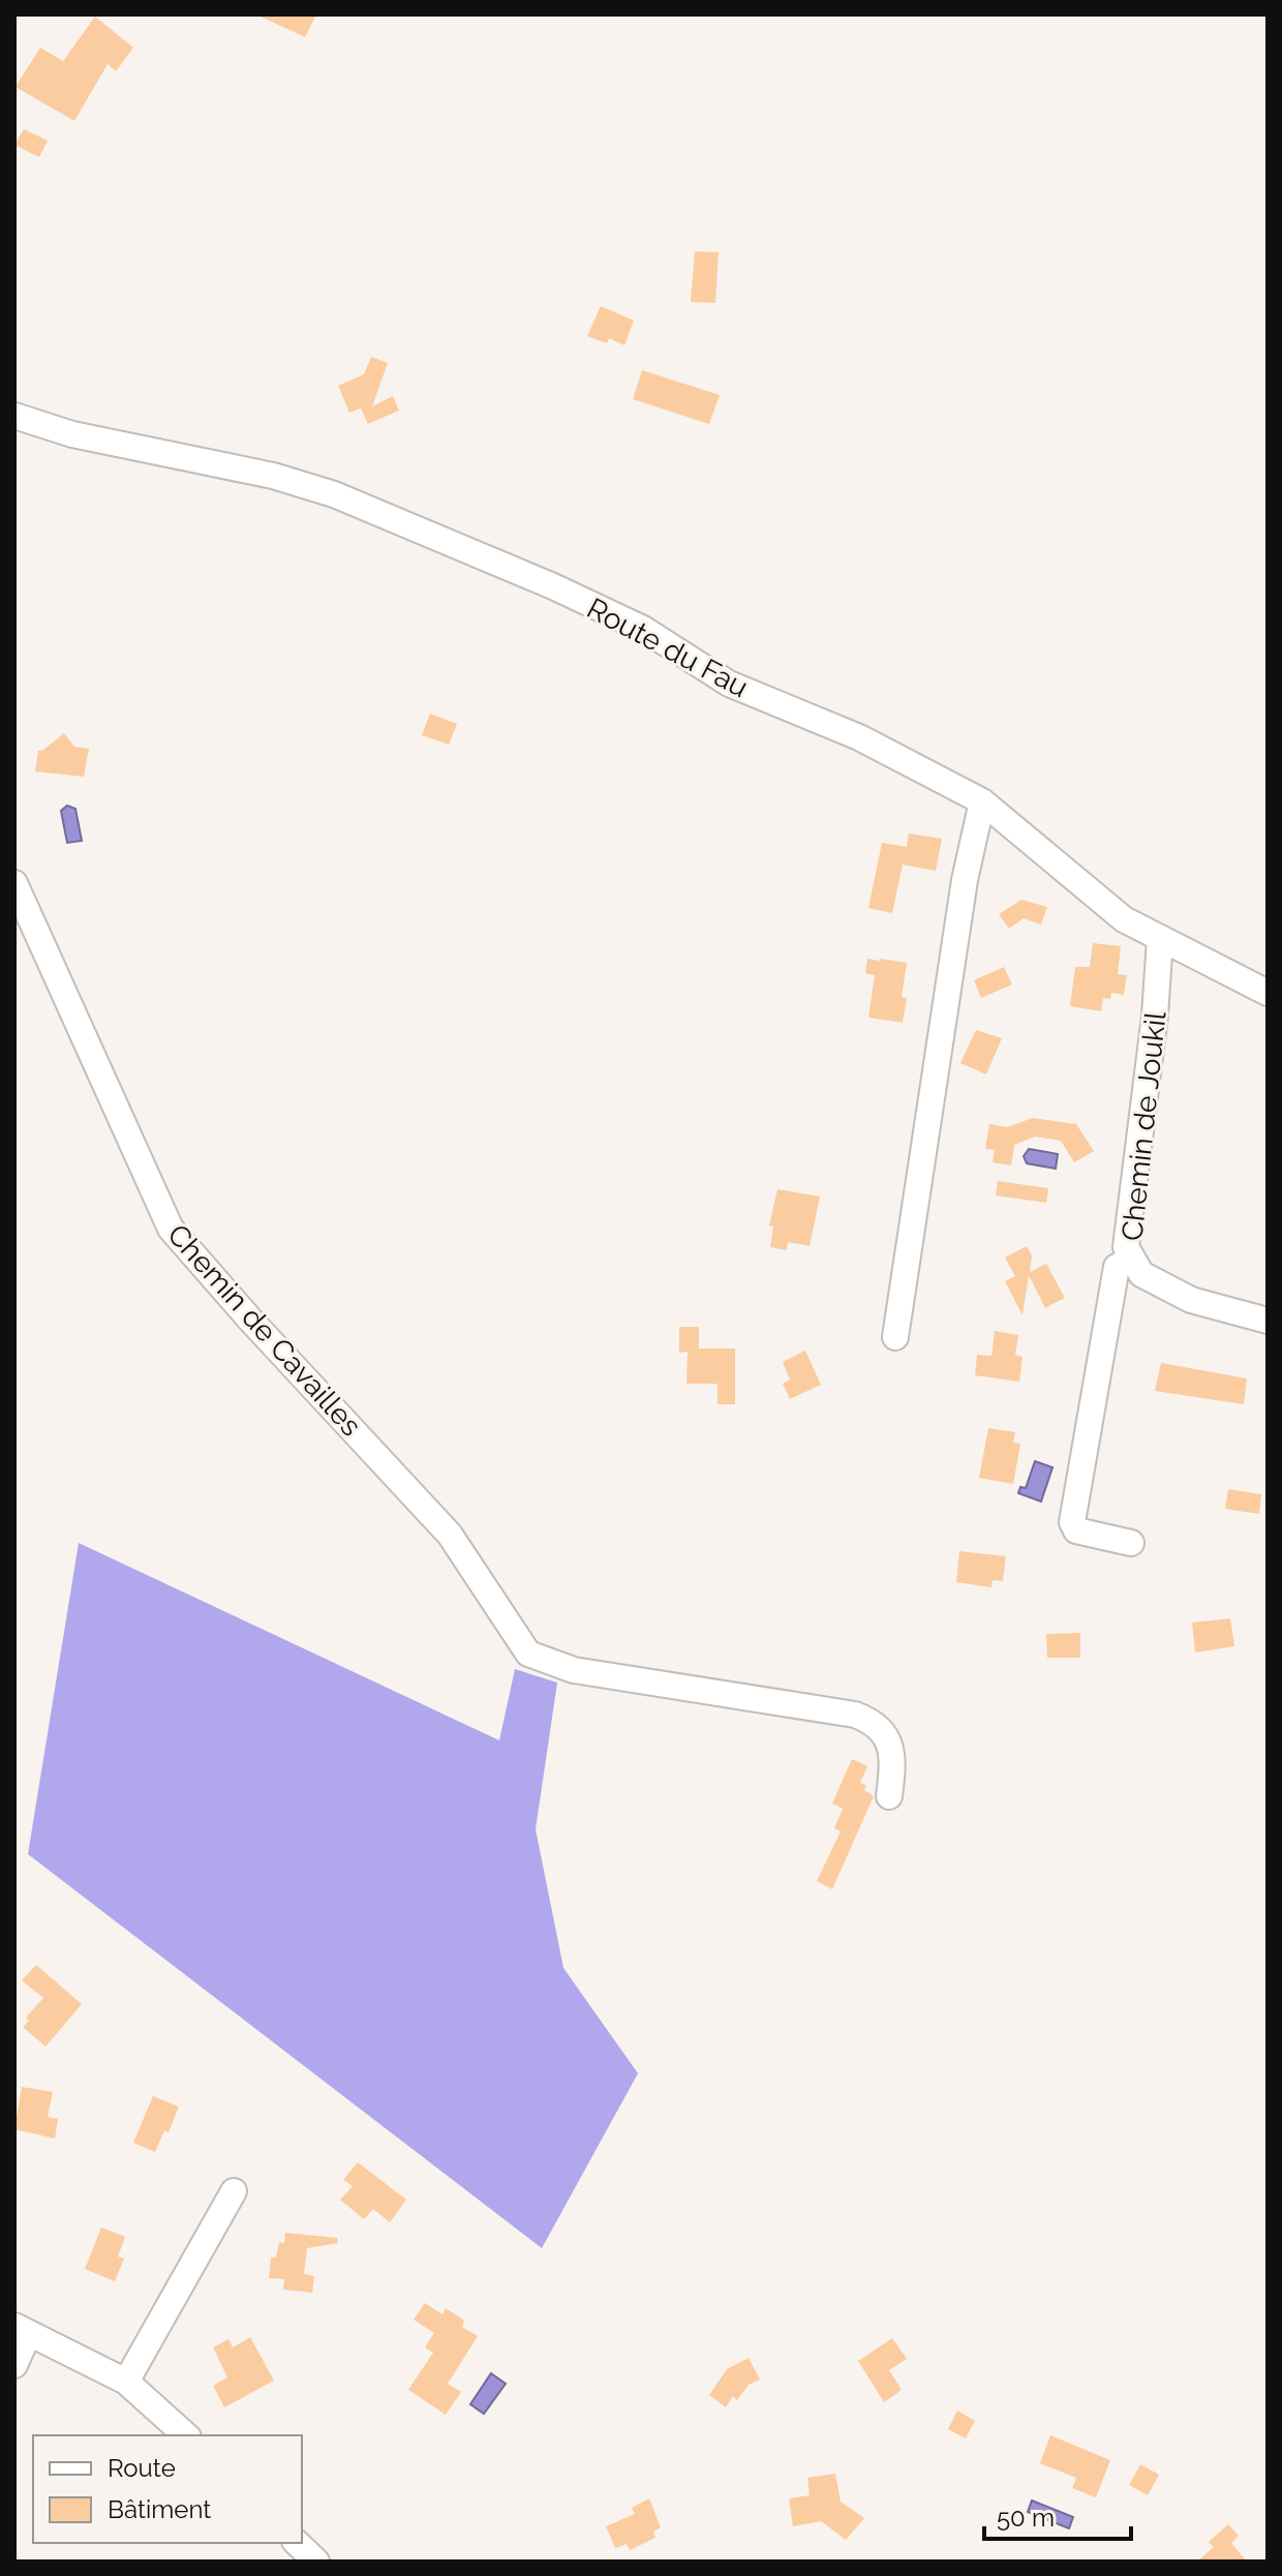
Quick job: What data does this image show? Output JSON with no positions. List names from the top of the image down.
{
  "streets": {
    "street": ["Route du Fau", "Chemin de Joukil", "Chemin de Cavailles"]
  },
  "crossings": [
    ["Route du Fau", "Chemin de Joukil"]
  ],
  "legend": ["Route", "Bâtiment"],
  "scale_bar": "50 m"
}
